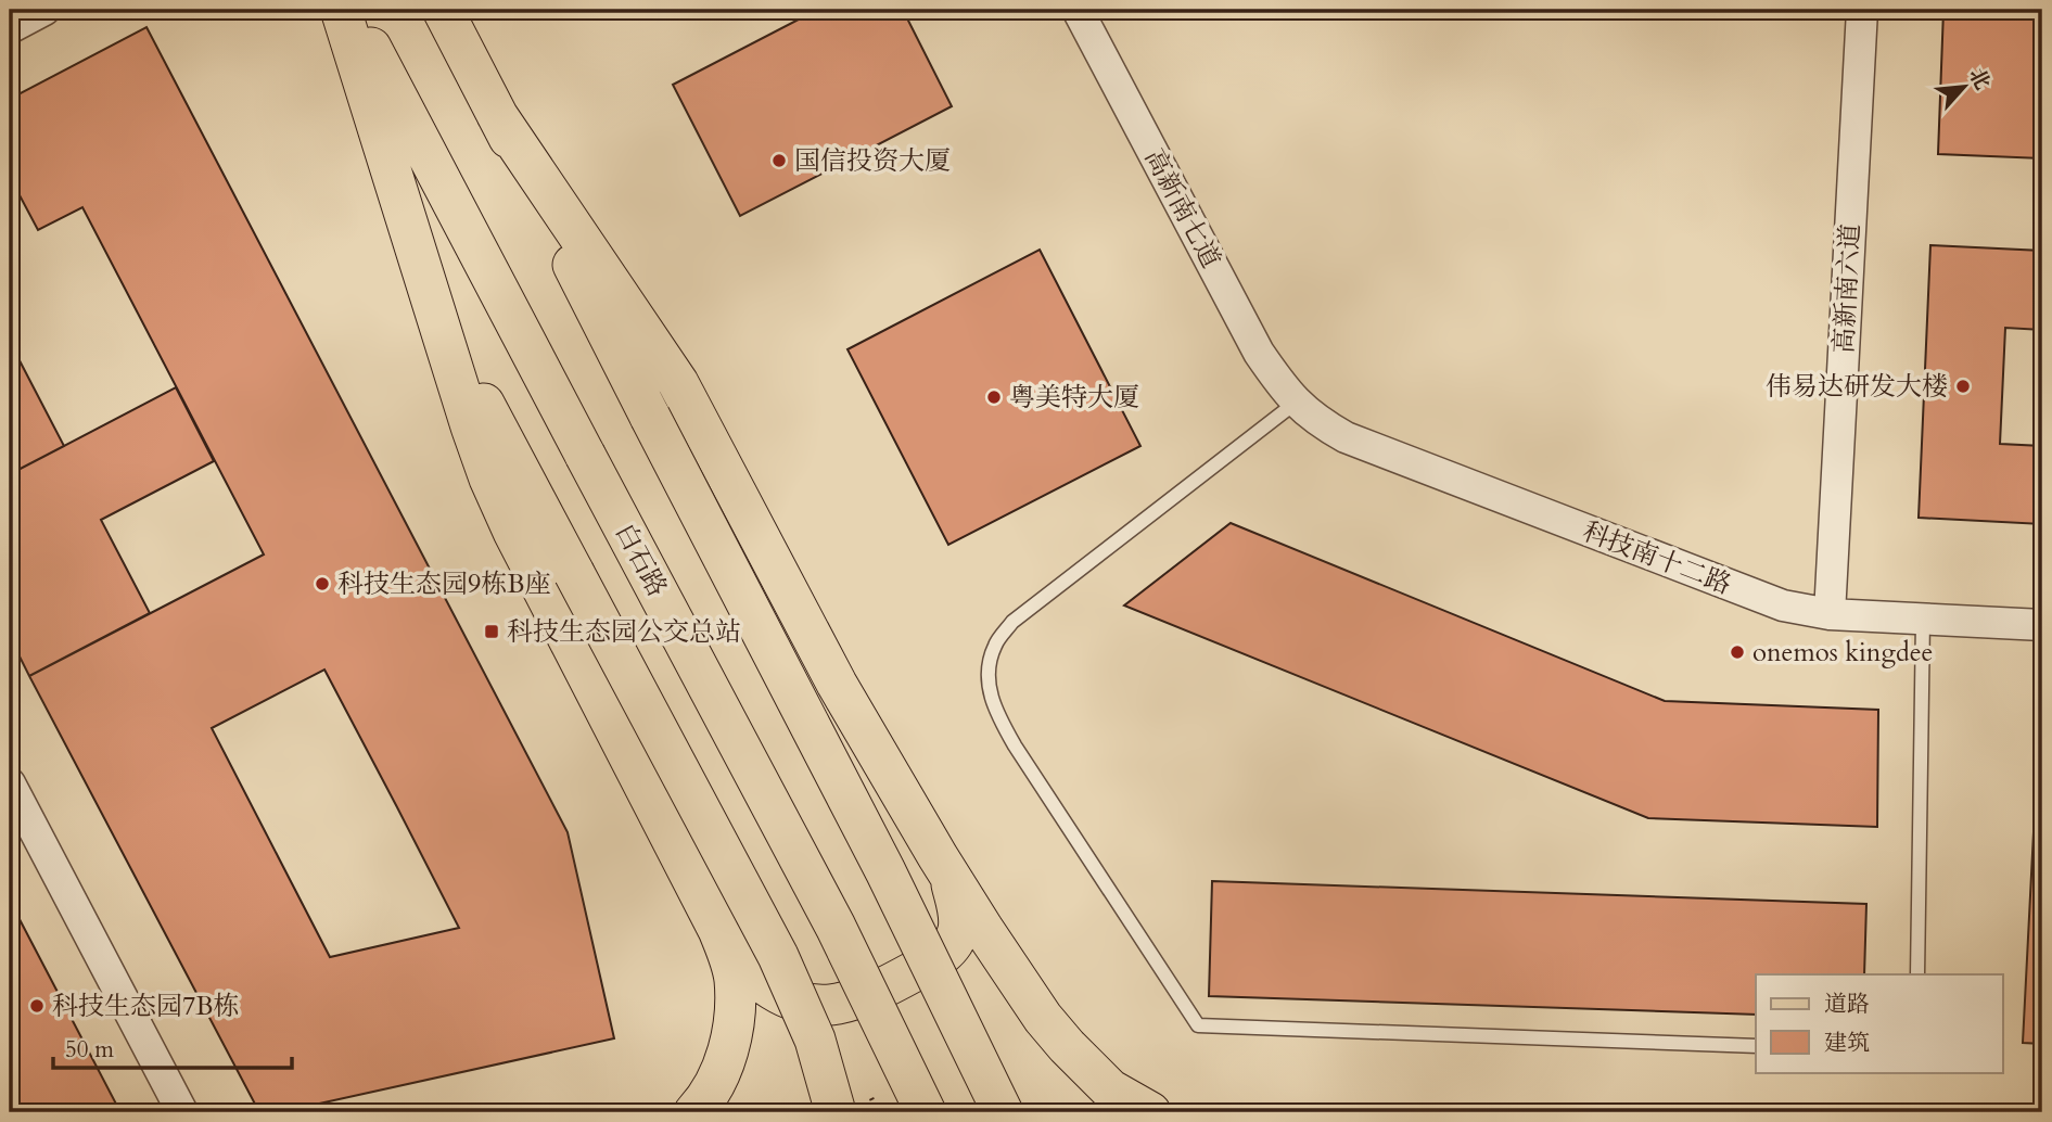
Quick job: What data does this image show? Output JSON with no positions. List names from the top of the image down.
{
  "streets": {
    "main road": ["白石路"],
    "street": ["高新南七道", "高新南六道", "科技南十二路"]
  },
  "crossings": [
    ["高新南七道", "科技南十二路"],
    ["高新南六道", "科技南十二路"]
  ],
  "places": {
    "other": [
      "国信投资大厦",
      "伟易达研发大楼",
      "粤美特大厦",
      "科技生态园9栋B座",
      "onemos kingdee",
      "科技生态园7B栋"
    ],
    "transit": ["科技生态园公交总站"]
  },
  "legend": ["道路", "建筑"],
  "scale_bar": "50 m",
  "north": "top right"
}
